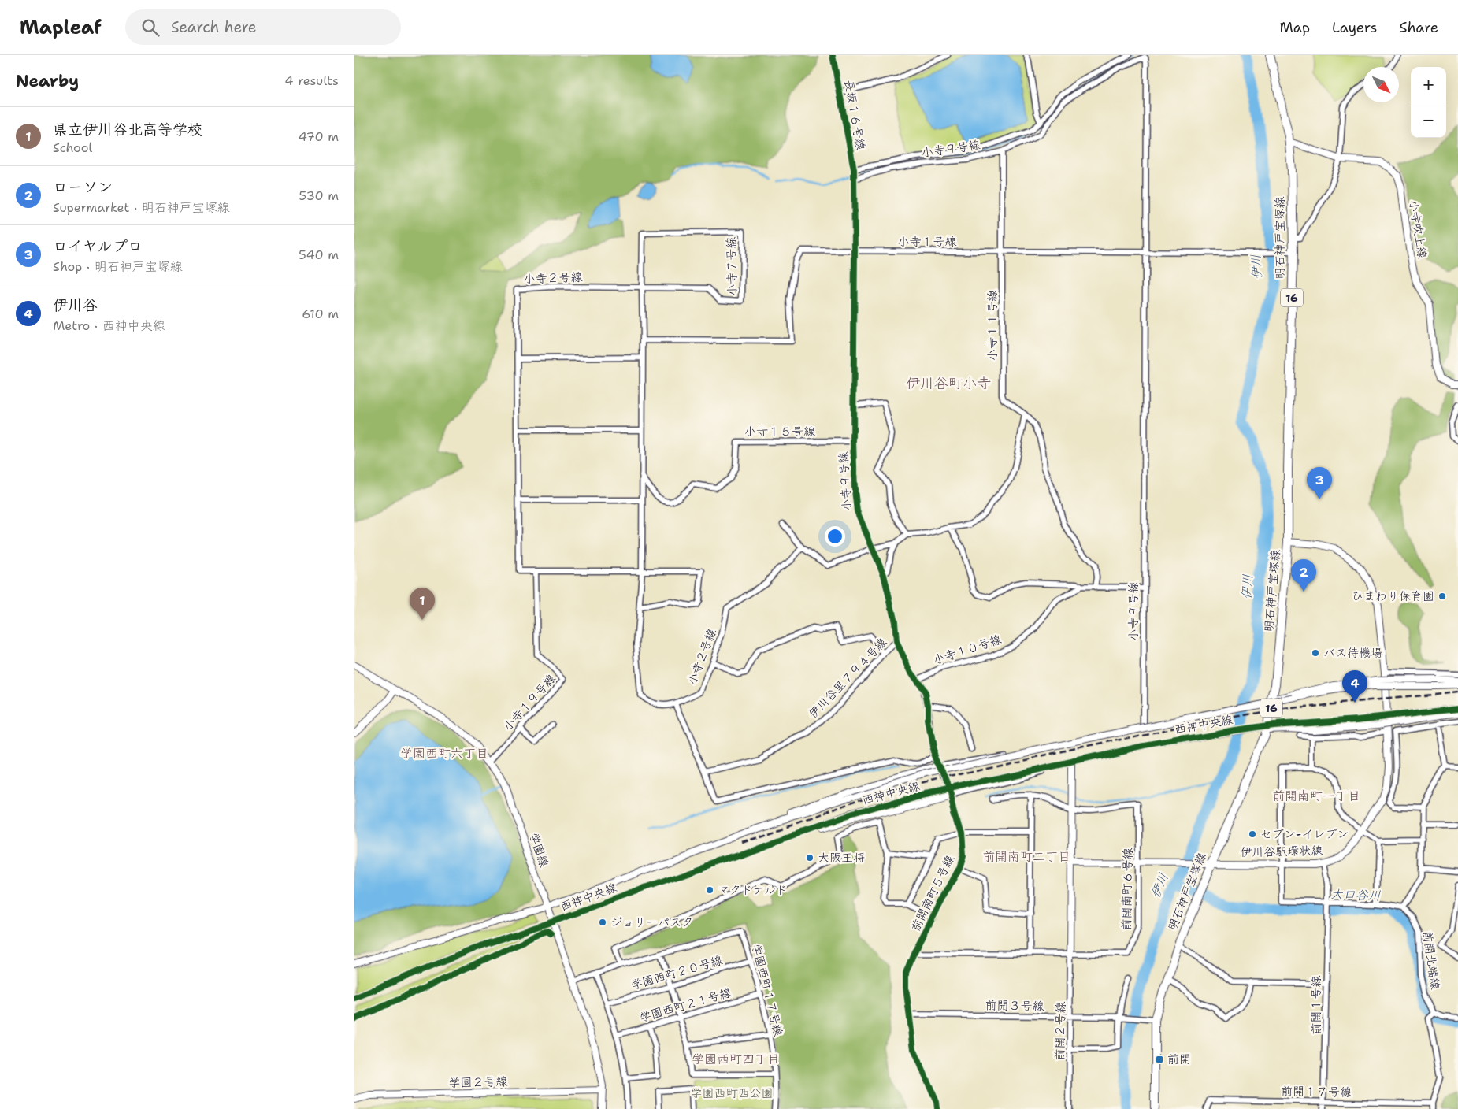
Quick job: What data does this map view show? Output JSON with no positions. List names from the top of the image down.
{
  "streets": {
    "main road": ["明石神戸宝塚線", "16"],
    "street": [
      "長坂１６号線",
      "小寺９号線",
      "小寺吹上線",
      "小寺１号線",
      "小寺７号線",
      "小寺２号線",
      "小寺１１号線",
      "小寺１５号線",
      "小寺１０号線",
      "伊川谷里７９４号線",
      "小寺１９号線",
      "西神中央線",
      "学園線",
      "伊川谷駅環状線",
      "前開南町６号線",
      "前開南町５号線",
      "前開北端線",
      "学園西町２０号線",
      "学園西町１７号線",
      "学園西町２１号線",
      "前開１号線",
      "前開３号線",
      "前開２号線",
      "学園２号線",
      "前開１７号線"
    ]
  },
  "crossings": [
    ["長坂１６号線", "小寺９号線"],
    ["小寺９号線", "小寺１号線"],
    ["小寺９号線", "小寺１１号線"],
    ["小寺９号線", "小寺１５号線"],
    ["小寺９号線", "小寺１０号線"],
    ["小寺９号線", "伊川谷里７９４号線"],
    ["小寺９号線", "西神中央線"],
    ["小寺９号線", "前開南町５号線"],
    ["小寺吹上線", "明石神戸宝塚線"],
    ["明石神戸宝塚線", "小寺１号線"],
    ["明石神戸宝塚線", "西神中央線"],
    ["明石神戸宝塚線", "伊川谷駅環状線"],
    ["明石神戸宝塚線", "前開３号線"],
    ["小寺１号線", "小寺２号線"],
    ["小寺１号線", "小寺１１号線"],
    ["小寺７号線", "小寺２号線"],
    ["小寺２号線", "小寺１５号線"],
    ["小寺２号線", "小寺１９号線"],
    ["小寺１９号線", "学園線"],
    ["西神中央線", "学園線"],
    ["西神中央線", "前開南町５号線"],
    ["学園線", "学園西町１７号線"],
    ["学園線", "学園２号線"],
    ["伊川谷駅環状線", "前開南町６号線"],
    ["伊川谷駅環状線", "前開１号線"],
    ["前開南町６号線", "前開南町５号線"],
    ["前開南町６号線", "前開２号線"],
    ["前開南町５号線", "前開３号線"],
    ["学園西町２０号線", "学園西町１７号線"],
    ["学園西町１７号線", "学園西町２１号線"],
    ["前開１号線", "前開１７号線"],
    ["前開３号線", "前開２号線"]
  ],
  "districts": [
    "伊川谷町小寺",
    "学園西町六丁目",
    "前開南町一丁目",
    "前開南町二丁目",
    "学園西町四丁目"
  ],
  "water": ["伊川", "大口谷川"],
  "parks": ["学園西町西公園"],
  "places": {
    "other": [
      "ひまわり保育園",
      "バス待機場",
      "セブン-イレブン",
      "大阪王将",
      "マクドナルド",
      "ジョリーパスタ"
    ],
    "transit": ["前開"]
  },
  "north": "bottom right",
  "page": {
    "header": "Mapleaf",
    "search": "Search here",
    "nav": ["Map", "Layers", "Share"],
    "heading": ["Nearby", "4 results"],
    "map_buttons": ["+", "−"],
    "list": [
      {
        "mark": "1",
        "name": "県立伊川谷北高等学校",
        "note": "School",
        "value": "470 m"
      },
      {
        "mark": "2",
        "name": "ローソン",
        "note": "Supermarket · 明石神戸宝塚線",
        "value": "530 m"
      },
      {
        "mark": "3",
        "name": "ロイヤルプロ",
        "note": "Shop · 明石神戸宝塚線",
        "value": "540 m"
      },
      {
        "mark": "4",
        "name": "伊川谷",
        "note": "Metro · 西神中央線",
        "value": "610 m"
      }
    ],
    "pins": [
      "3",
      "2",
      "1",
      "4"
    ]
  }
}
